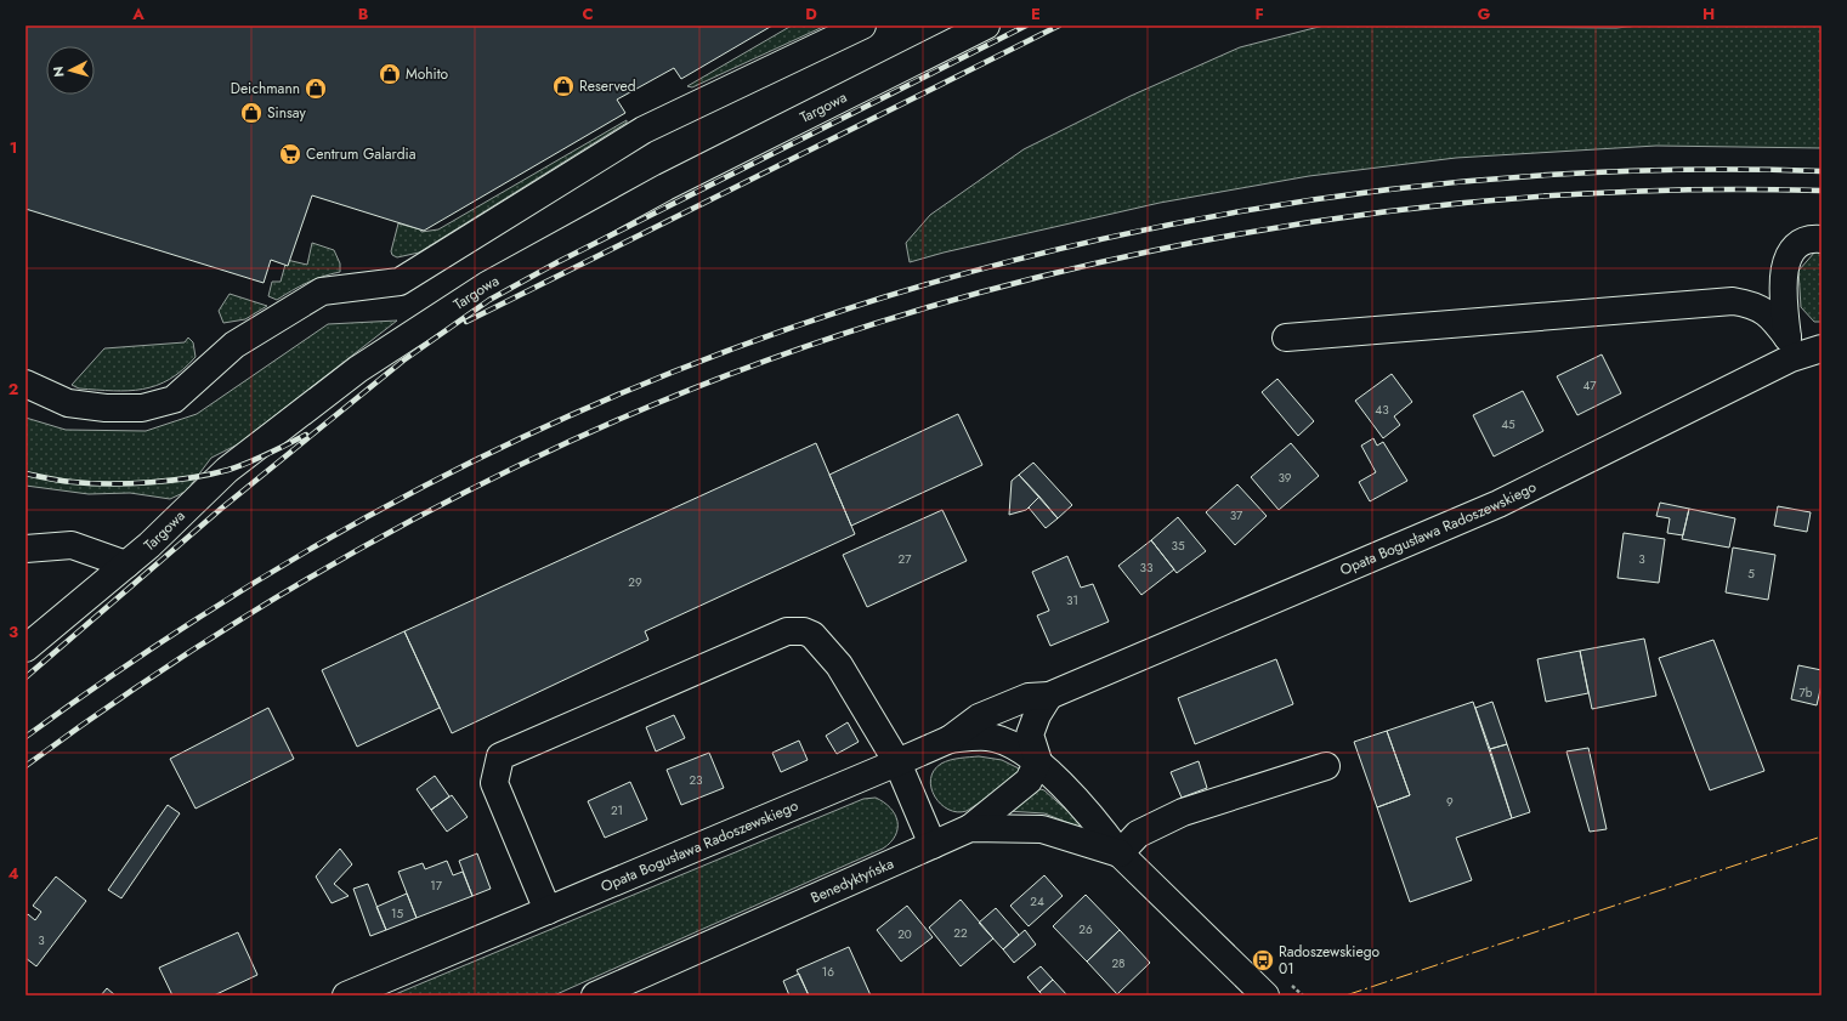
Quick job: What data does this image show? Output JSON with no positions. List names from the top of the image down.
{
  "streets": {
    "street": ["Targowa", "Opata Bogusława Radoszewskiego", "Benedyktyńska"]
  },
  "crossings": [
    ["Opata Bogusława Radoszewskiego", "Benedyktyńska"]
  ],
  "places": {
    "shop": [
      "Mohito",
      "Reserved",
      "Deichmann",
      "Sinsay"
    ],
    "supermarket": ["Centrum Galardia"],
    "bus stop": ["Radoszewskiego 01"]
  },
  "house_numbers": [
    "47",
    "43",
    "45",
    "39",
    "37",
    "35",
    "27",
    "3",
    "33",
    "5",
    "29",
    "31",
    "7b",
    "23",
    "9",
    "21",
    "17",
    "24",
    "15",
    "26",
    "22",
    "20",
    "3",
    "28",
    "16"
  ],
  "north": "left",
  "grid": {
    "columns": [
      "A",
      "B",
      "C",
      "D",
      "E",
      "F",
      "G",
      "H"
    ],
    "rows": [
      "1",
      "2",
      "3",
      "4"
    ]
  }
}
